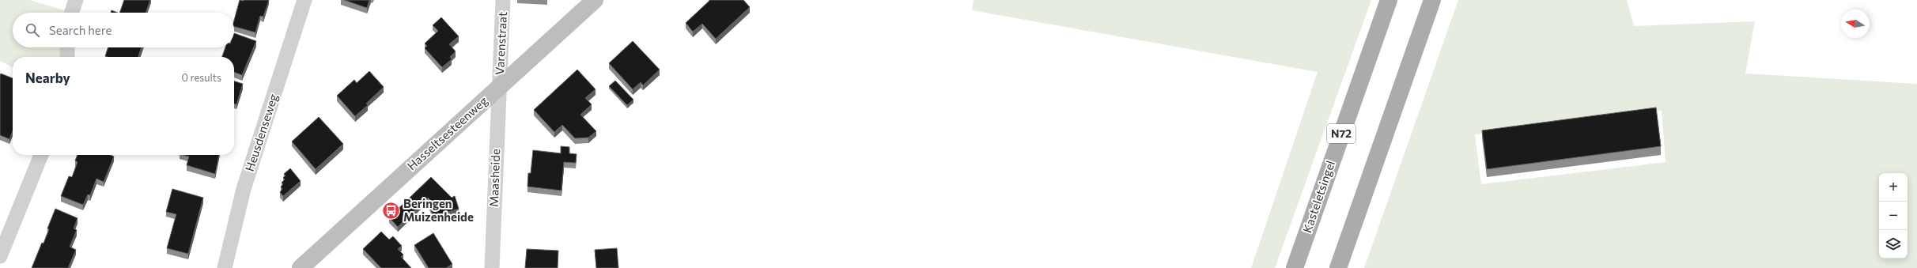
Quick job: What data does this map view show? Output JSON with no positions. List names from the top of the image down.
{
  "streets": {
    "main road": ["N72", "Kasteletsingel"],
    "street": [
      "Varenstraat",
      "Heusdenseweg",
      "Hasseltsesteenweg",
      "Maasheide"
    ]
  },
  "crossings": [
    ["Varenstraat", "Hasseltsesteenweg"],
    ["Varenstraat", "Maasheide"],
    ["Hasseltsesteenweg", "Maasheide"]
  ],
  "places": {
    "bus stop": ["Beringen Muizenheide"]
  },
  "north": "left",
  "page": {
    "search": "Search here",
    "heading": ["Nearby", "0 results"],
    "map_buttons": ["+", "−"]
  }
}
